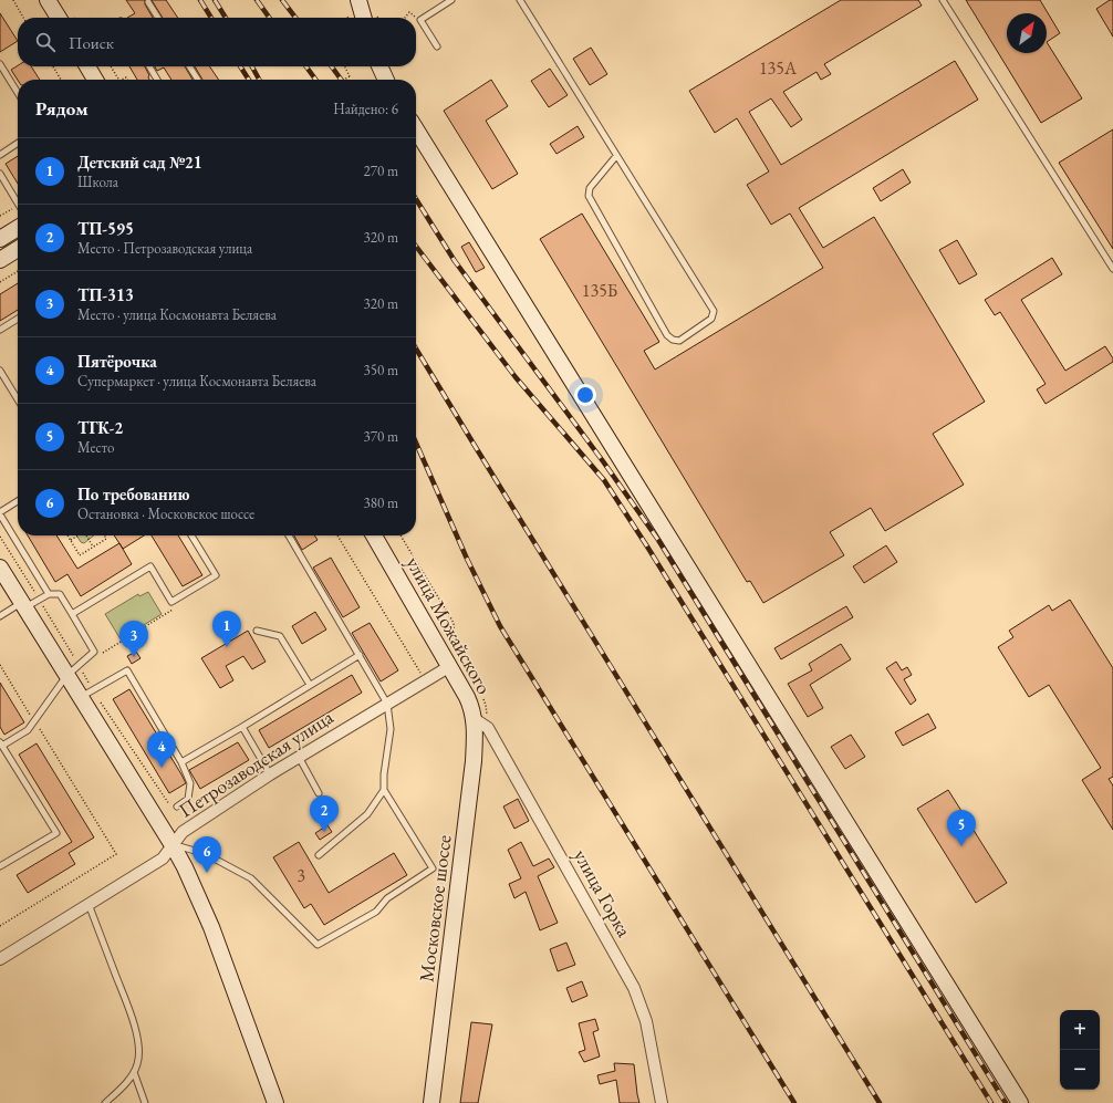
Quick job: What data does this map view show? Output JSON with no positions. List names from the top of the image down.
{
  "streets": {
    "street": [
      "улица Можайского",
      "Петрозаводская улица",
      "улица Горка",
      "Московское шоссе"
    ]
  },
  "crossings": [
    ["улица Можайского", "Петрозаводская улица"],
    ["улица Можайского", "улица Горка"],
    ["улица Можайского", "Московское шоссе"],
    ["улица Горка", "Московское шоссе"]
  ],
  "house_numbers": ["135А", "135Б", "3"],
  "north": "top right",
  "page": {
    "search": "Поиск",
    "heading": ["Рядом", "Найдено: 6"],
    "list": [
      {
        "mark": "1",
        "name": "Детский сад №21",
        "note": "Школа",
        "value": "270 m"
      },
      {
        "mark": "2",
        "name": "ТП-595",
        "note": "Место · Петрозаводская улица",
        "value": "320 m"
      },
      {
        "mark": "3",
        "name": "ТП-313",
        "note": "Место · улица Космонавта Беляева",
        "value": "320 m"
      },
      {
        "mark": "4",
        "name": "Пятёрочка",
        "note": "Супермаркет · улица Космонавта Беляева",
        "value": "350 m"
      },
      {
        "mark": "5",
        "name": "ТГК-2",
        "note": "Место",
        "value": "370 m"
      },
      {
        "mark": "6",
        "name": "По требованию",
        "note": "Остановка · Московское шоссе",
        "value": "380 m"
      }
    ],
    "pins": [
      "1",
      "3",
      "4",
      "2",
      "5",
      "6"
    ],
    "map_buttons": ["+", "−"]
  }
}
